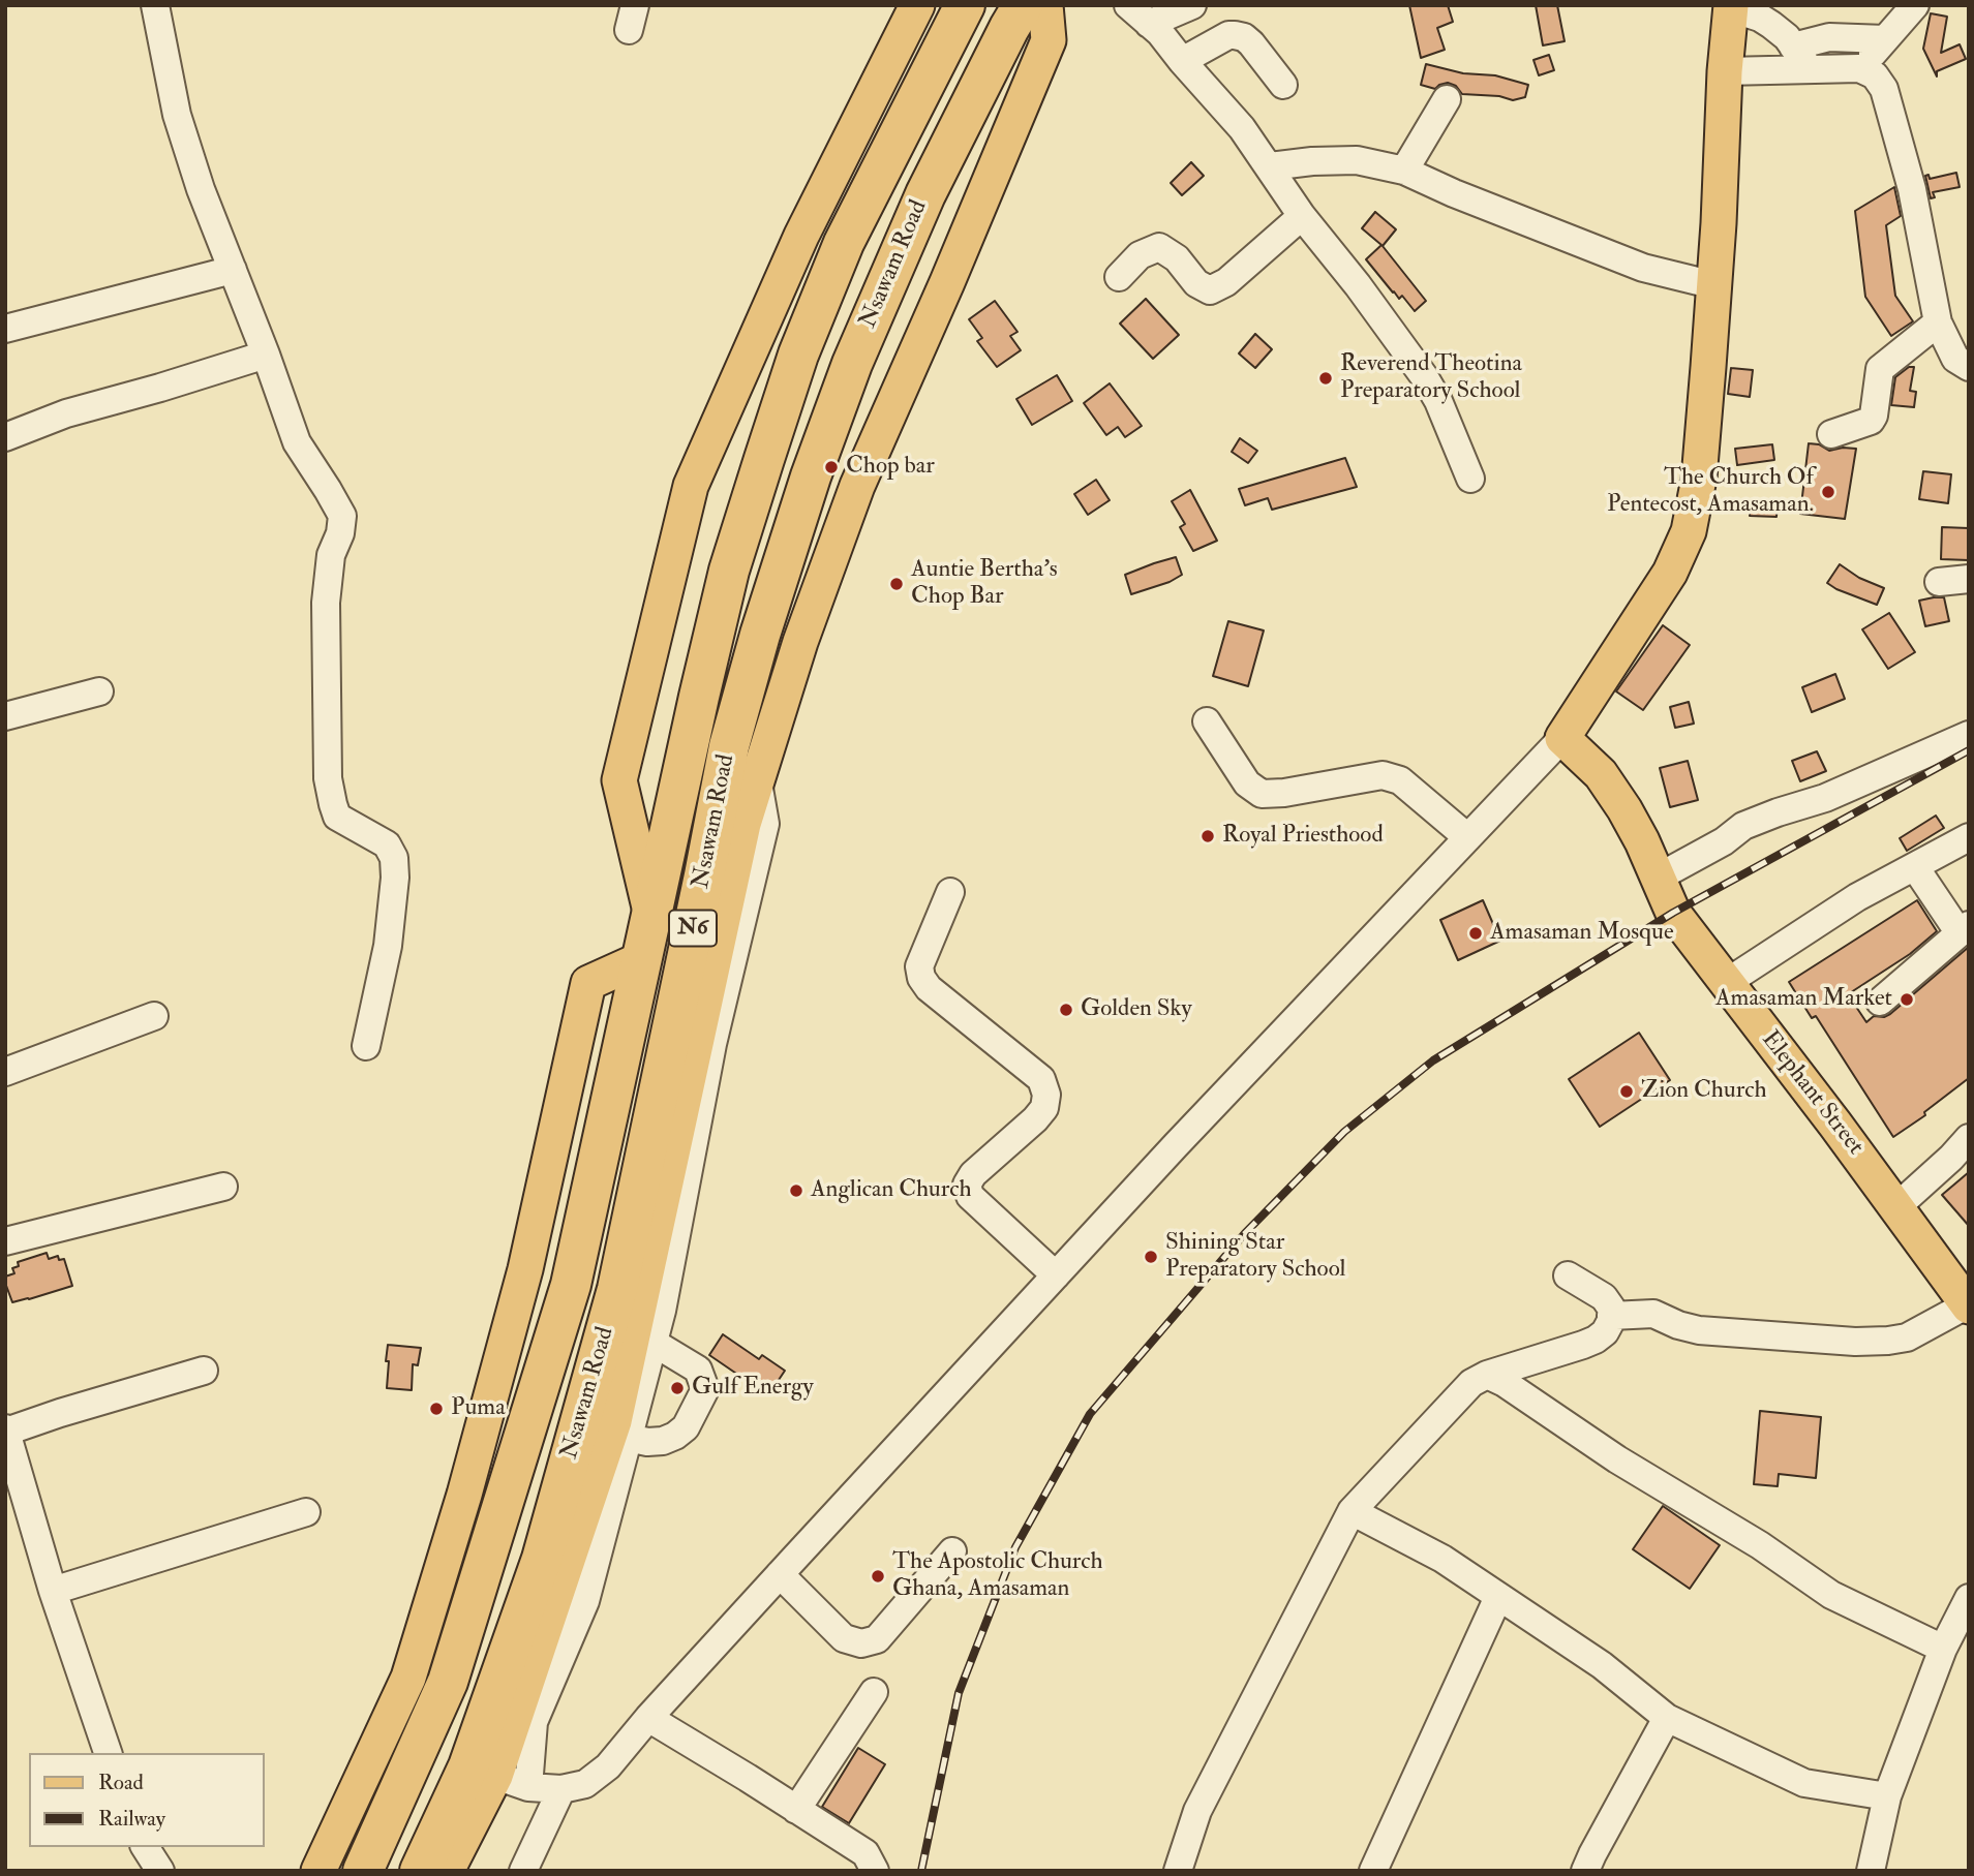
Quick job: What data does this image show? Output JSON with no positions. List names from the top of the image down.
{
  "streets": {
    "highway": ["Nsawam Road", "N6"],
    "main road": ["Elephant Street"]
  },
  "places": [
    "Reverend Theotina Preparatory School",
    "Chop bar",
    "The Church Of Pentecost, Amasaman.",
    "Auntie Bertha's Chop Bar",
    "Royal Priesthood",
    "Amasaman Mosque",
    "Amasaman Market",
    "Golden Sky",
    "Zion Church",
    "Anglican Church",
    "Shining Star Preparatory School",
    "Gulf Energy",
    "Puma",
    "The Apostolic Church Ghana, Amasaman"
  ],
  "legend": ["Road", "Railway"]
}
